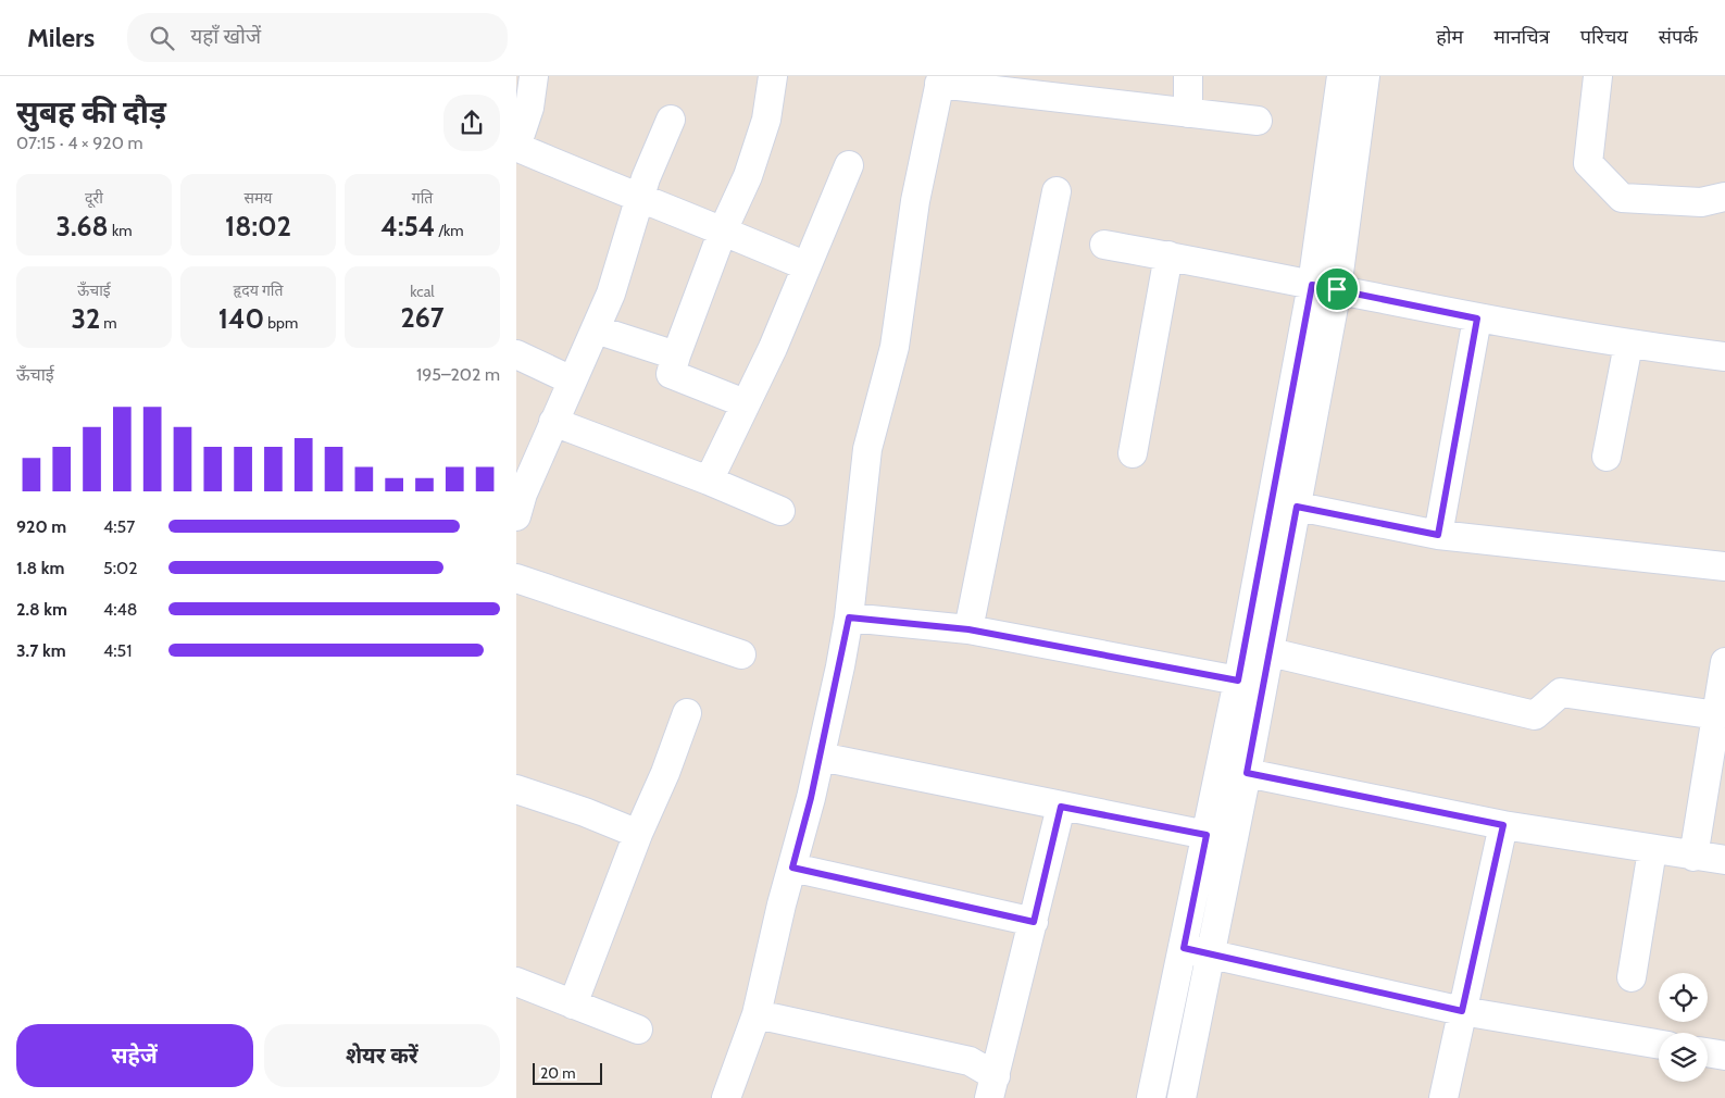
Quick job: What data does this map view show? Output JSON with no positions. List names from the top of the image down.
{
  "scale_bar": "20 m",
  "page": {
    "header": "Milers",
    "search": "यहाँ खोजें",
    "nav": [
      "होम",
      "मानचित्र",
      "परिचय",
      "संपर्क"
    ],
    "heading": ["सुबह की दौड़", "07:15 · 4 × 920 m"],
    "stats": [
      ["दूरी", "3.68 km"],
      ["समय", "18:02"],
      ["गति", "4:54 /km"],
      ["ऊँचाई", "32 m"],
      ["हृदय गति", "140 bpm"],
      ["kcal", "267"]
    ],
    "chart": ["ऊँचाई", "195–202 m"],
    "list": [
      {
        "name": "920 m",
        "note": "4:57"
      },
      {
        "name": "1.8 km",
        "note": "5:02"
      },
      {
        "name": "2.8 km",
        "note": "4:48"
      },
      {
        "name": "3.7 km",
        "note": "4:51"
      }
    ],
    "buttons": ["सहेजें", "शेयर करें"],
    "scale": "20 m"
  }
}
